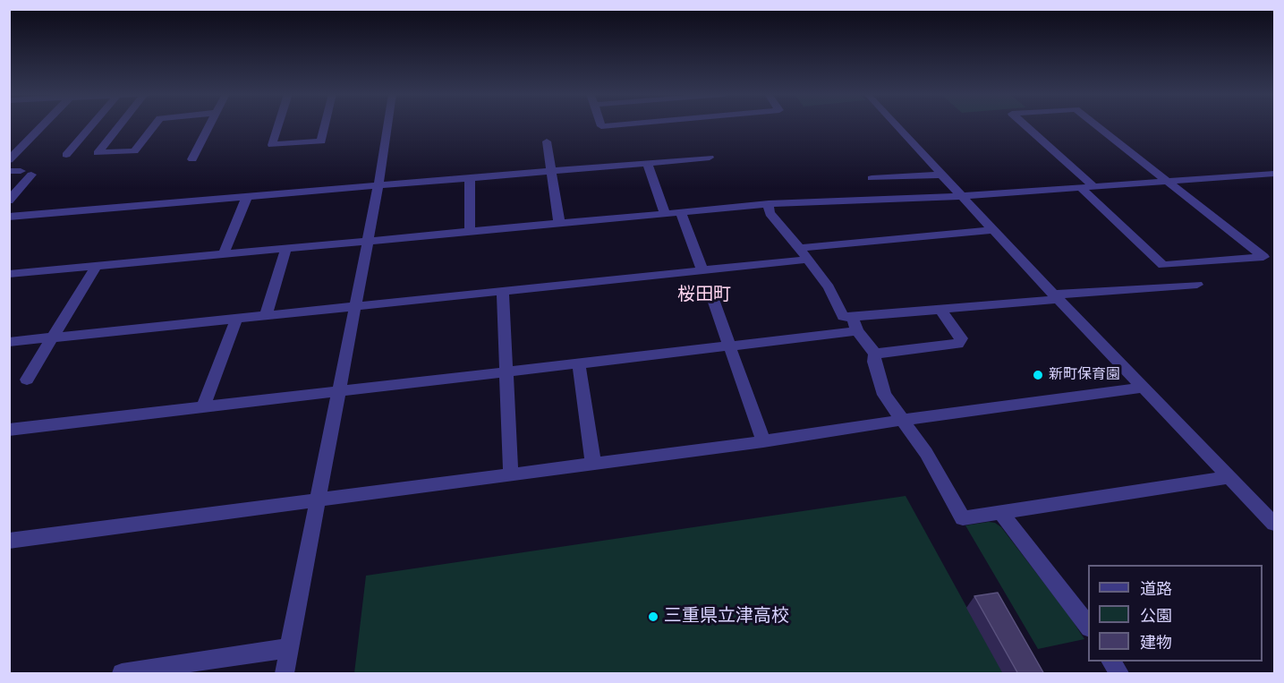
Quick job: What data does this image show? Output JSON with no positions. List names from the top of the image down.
{
  "districts": ["桜田町"],
  "places": ["新町保育園", "三重県立津高校"],
  "legend": ["道路", "公園", "建物"]
}
